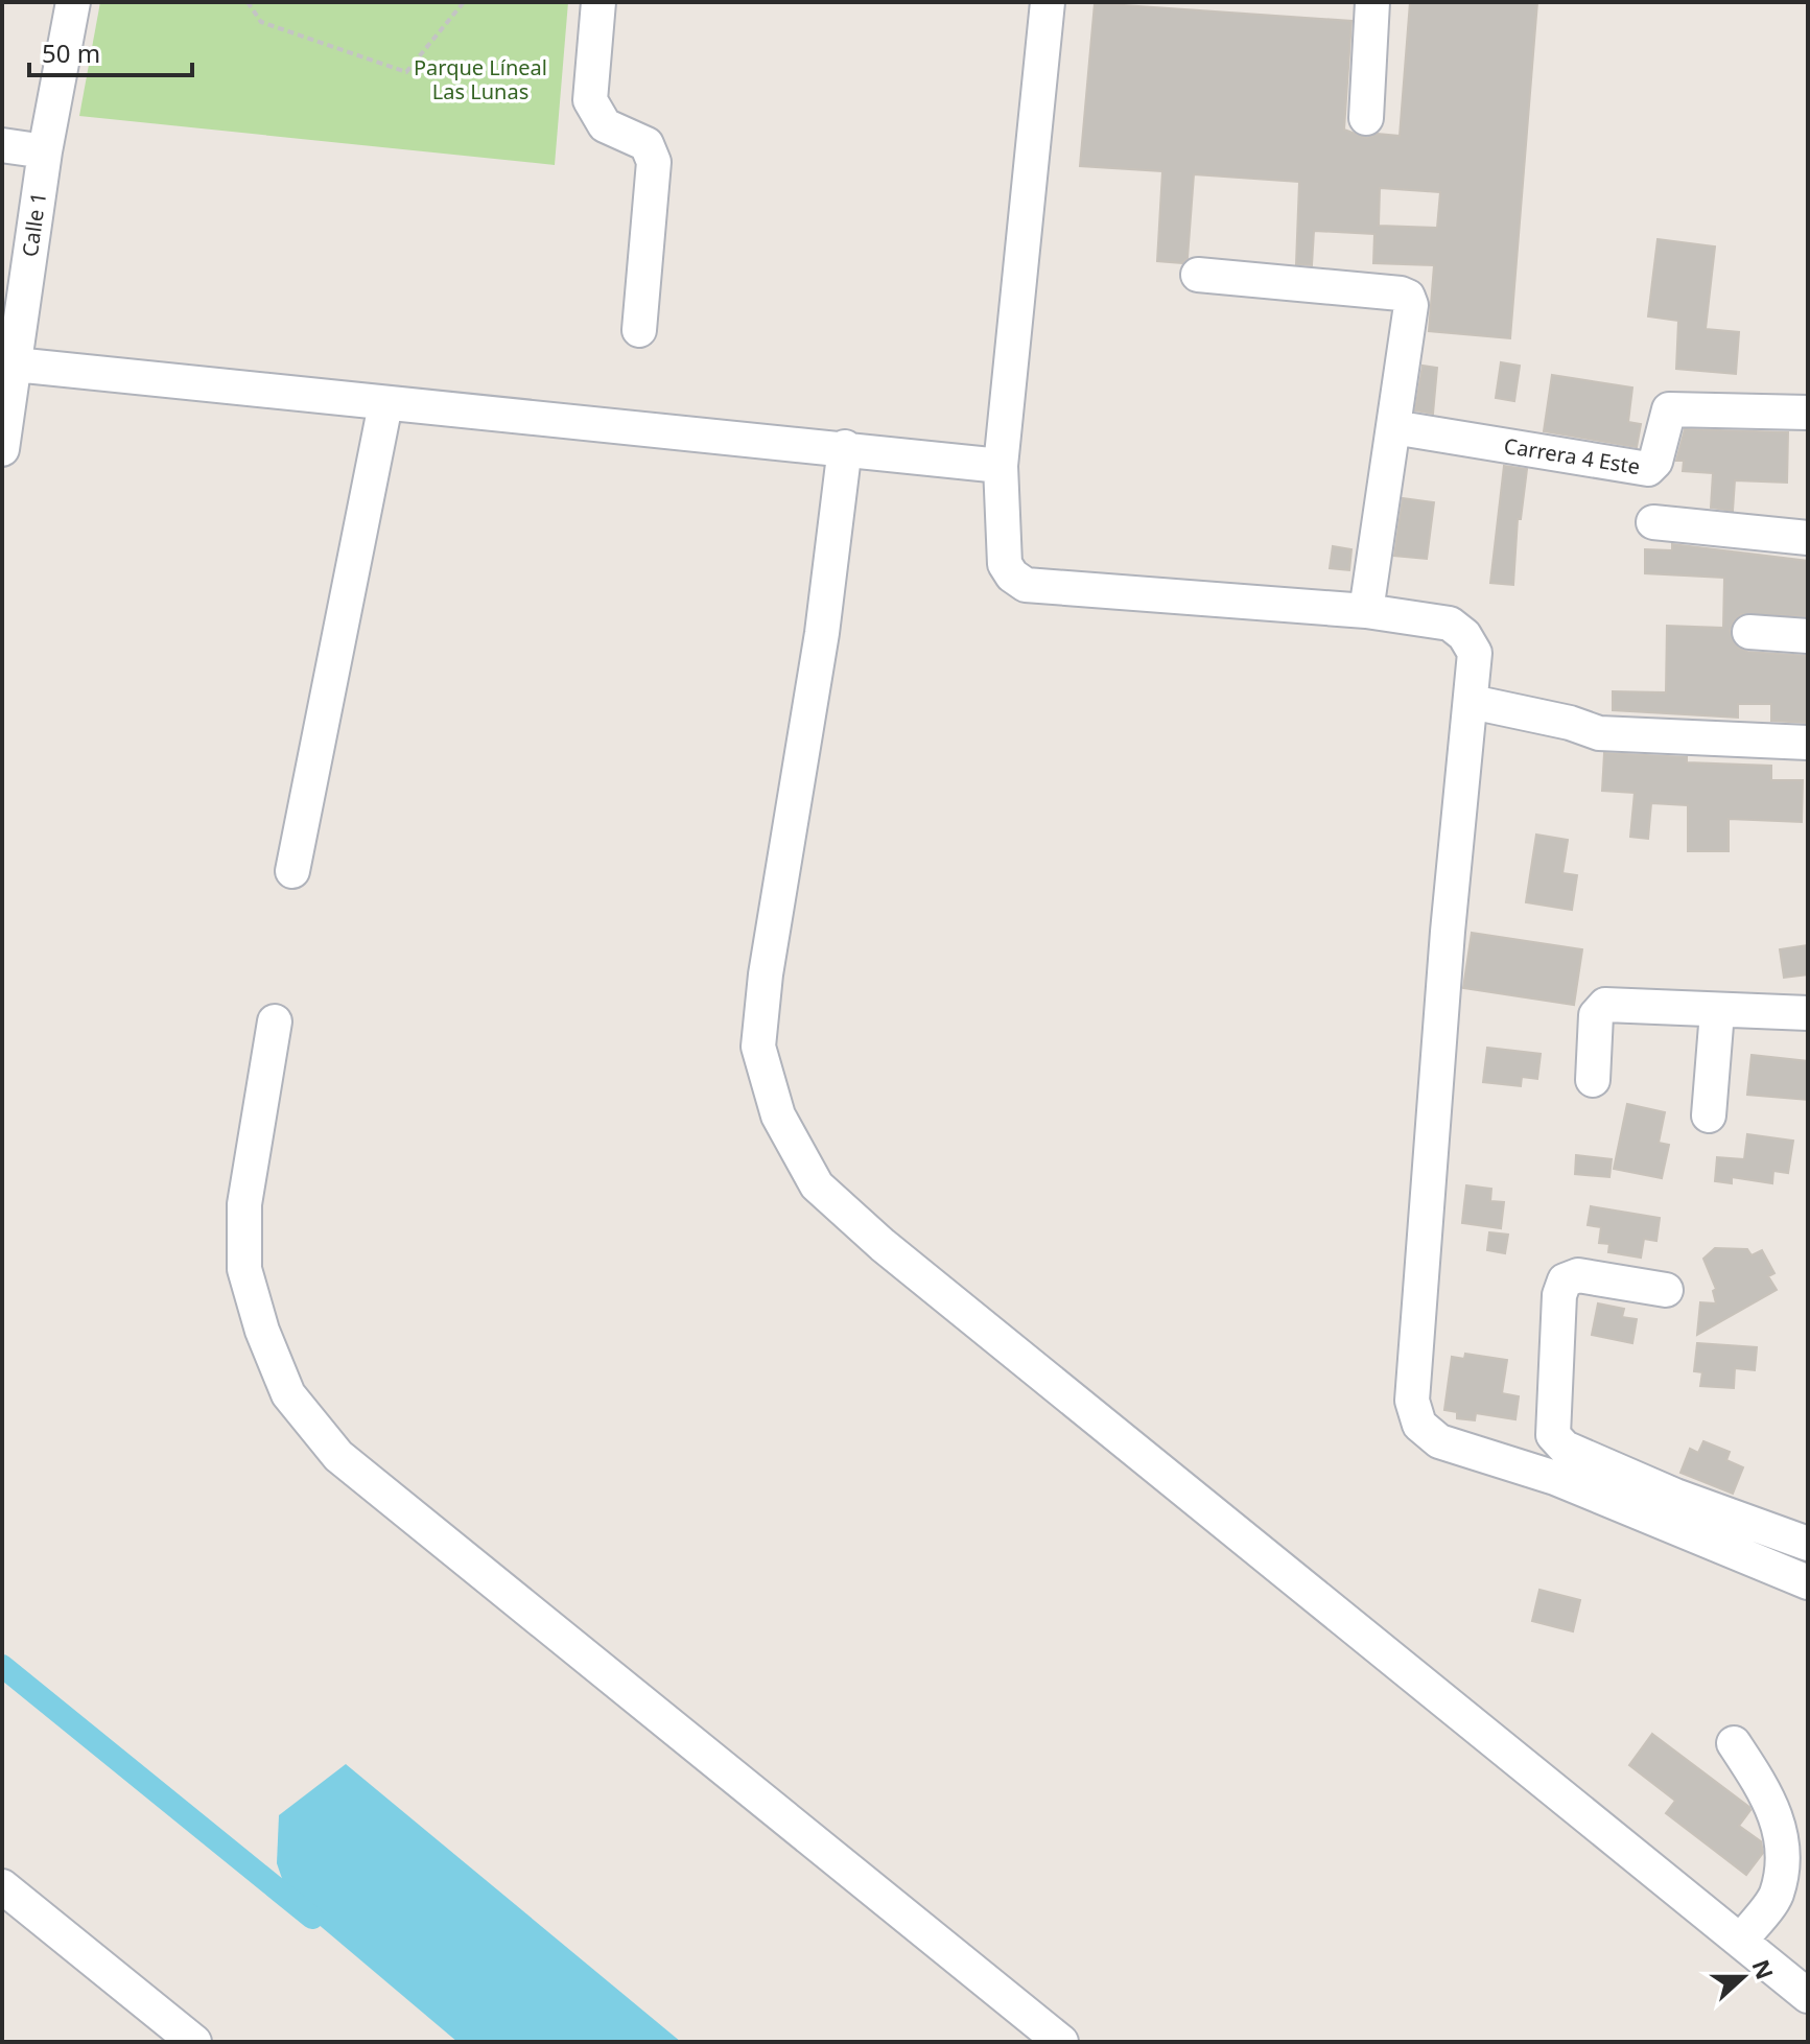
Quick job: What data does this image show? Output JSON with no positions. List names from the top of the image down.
{
  "streets": {
    "street": ["Calle 1", "Carrera 4 Este"]
  },
  "parks": ["Parque Líneal Las Lunas"],
  "scale_bar": "50 m",
  "north": "right"
}
